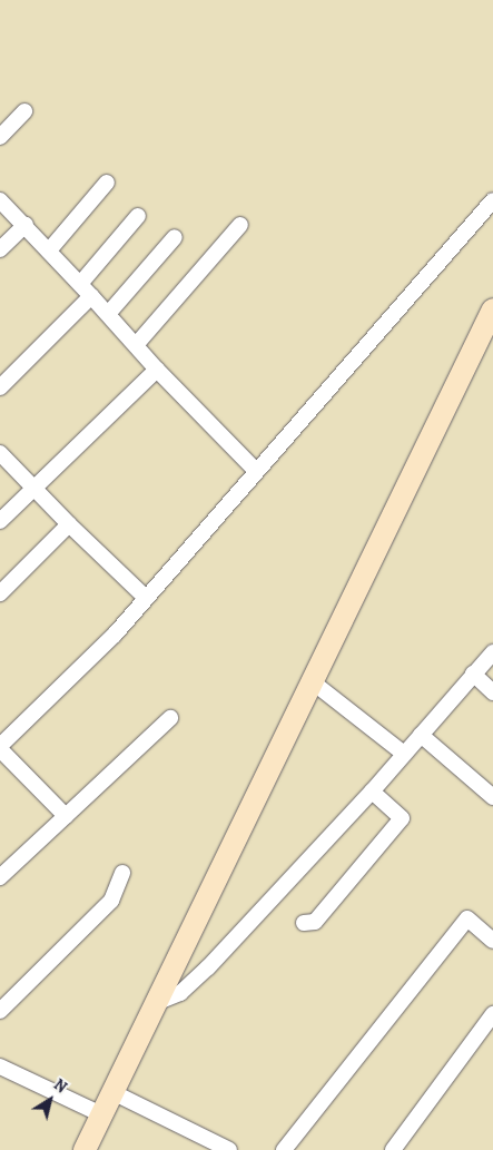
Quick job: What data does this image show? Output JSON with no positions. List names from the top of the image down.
{
  "north": "top right"
}
